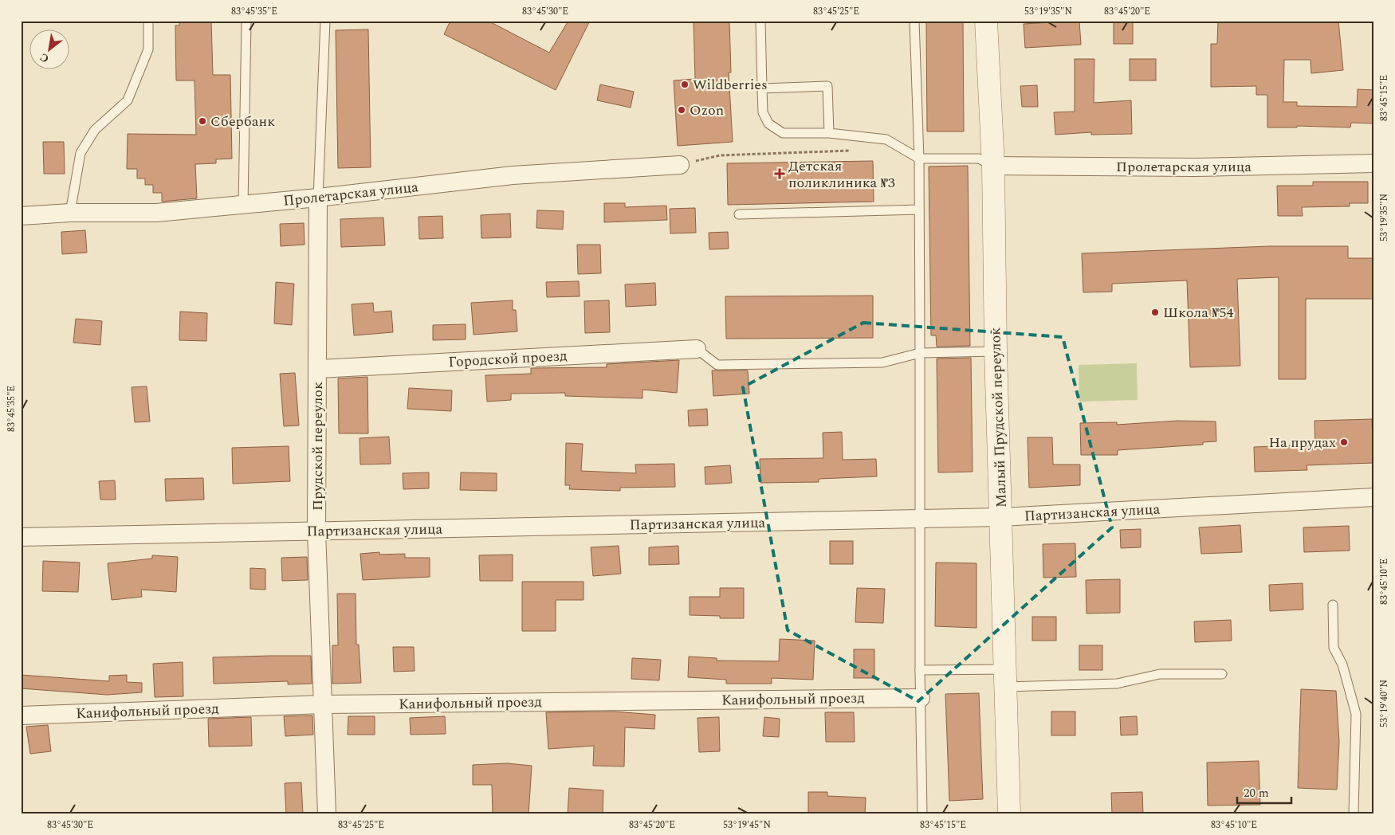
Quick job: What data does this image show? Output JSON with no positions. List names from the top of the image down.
{
  "streets": {
    "street": [
      "Пролетарская улица",
      "Городской проезд",
      "Малый Прудской переулок",
      "Прудской переулок",
      "Партизанская улица",
      "Канифольный проезд"
    ]
  },
  "crossings": [
    ["Пролетарская улица", "Малый Прудской переулок"],
    ["Пролетарская улица", "Прудской переулок"],
    ["Городской проезд", "Прудской переулок"],
    ["Малый Прудской переулок", "Партизанская улица"],
    ["Прудской переулок", "Партизанская улица"],
    ["Прудской переулок", "Канифольный проезд"]
  ],
  "places": {
    "other": [
      "Wildberries",
      "Ozon",
      "Сбербанк",
      "Школа №54",
      "На прудах"
    ],
    "health": ["Детская поликлиника №3"]
  },
  "scale_bar": "20 m",
  "north": "bottom left",
  "coordinates": [
    "83°45'35\"E",
    "83°45'30\"E",
    "83°45'25\"E",
    "53°19'35\"N",
    "83°45'20\"E",
    "83°45'15\"E",
    "83°45'10\"E",
    "53°19'40\"N",
    "53°19'45\"N"
  ]
}
